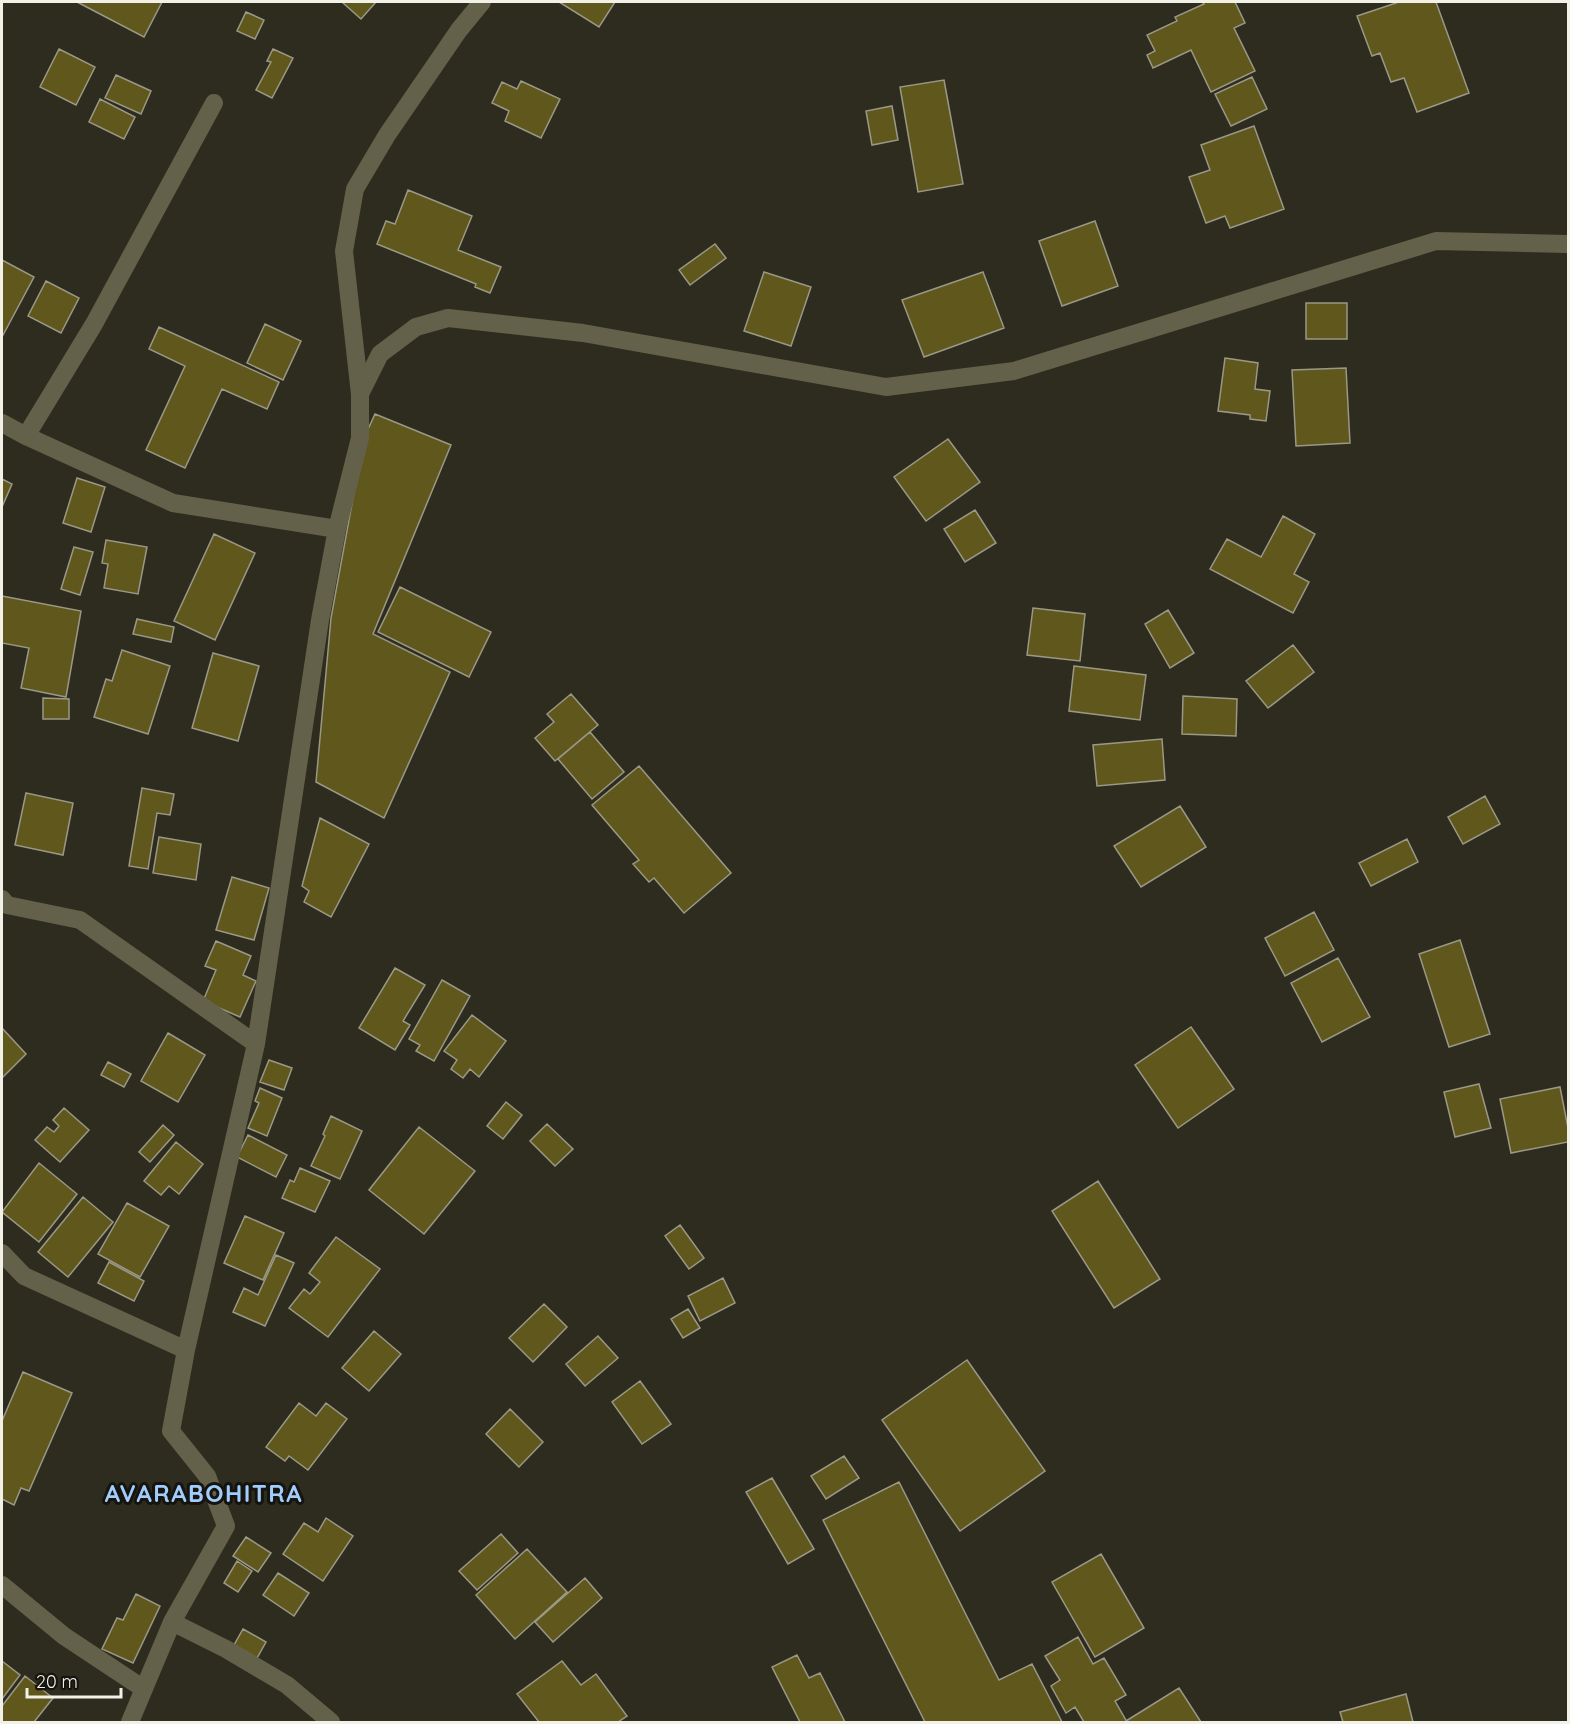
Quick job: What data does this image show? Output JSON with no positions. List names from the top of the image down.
{
  "districts": ["AVARABOHITRA"],
  "scale_bar": "20 m"
}
